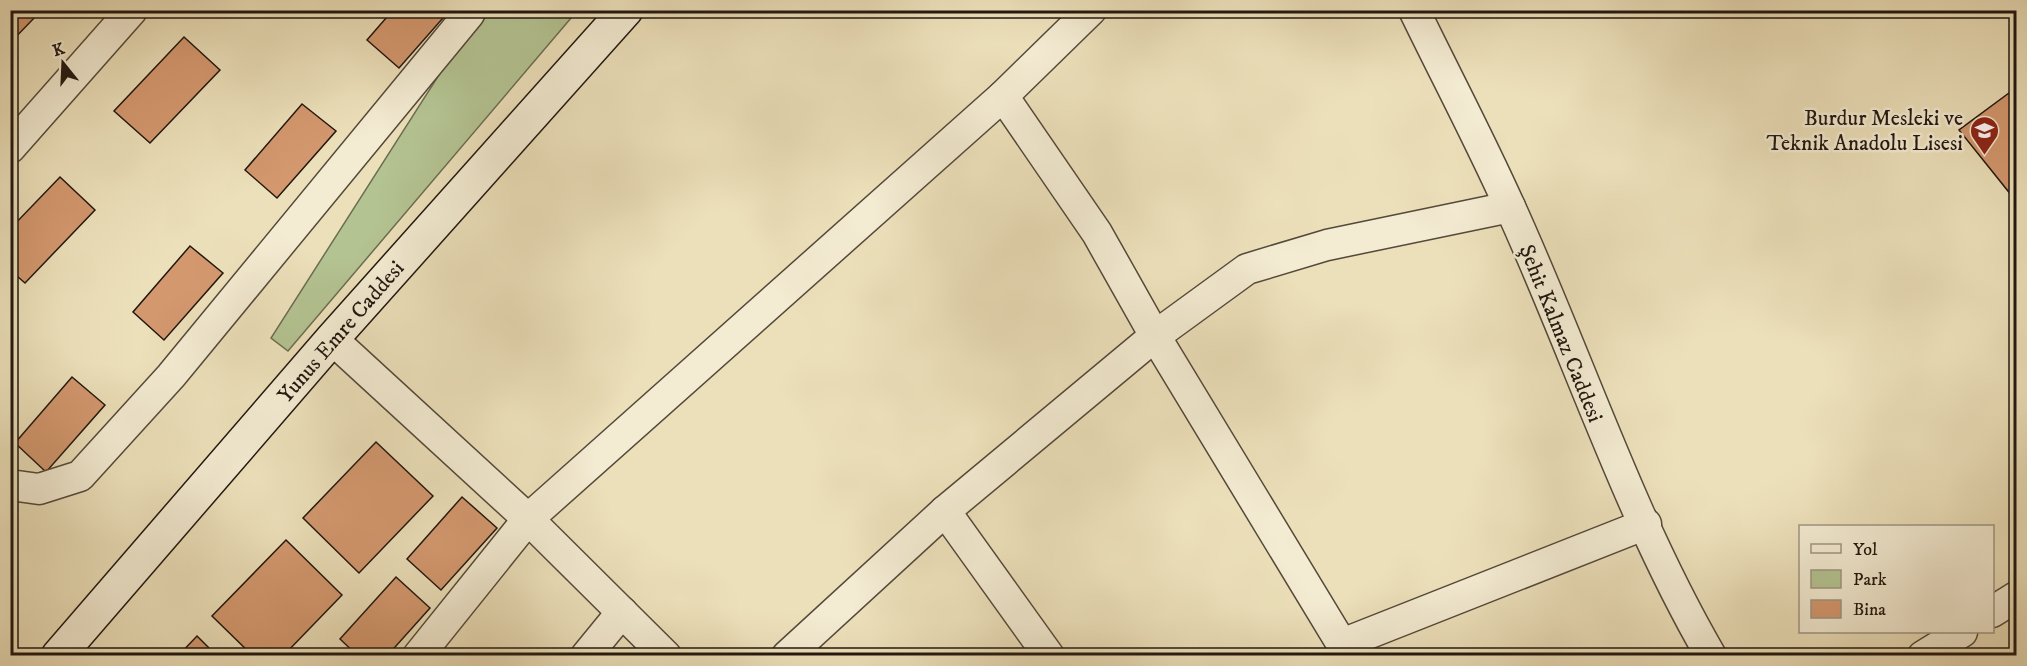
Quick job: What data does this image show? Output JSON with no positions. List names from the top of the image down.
{
  "streets": {
    "main road": ["Yunus Emre Caddesi"],
    "street": ["Şehit Kalmaz Caddesi"]
  },
  "places": {
    "school or university": ["Burdur Mesleki ve Teknik Anadolu Lisesi"]
  },
  "legend": ["Yol", "Park", "Bina"],
  "north": "top"
}
